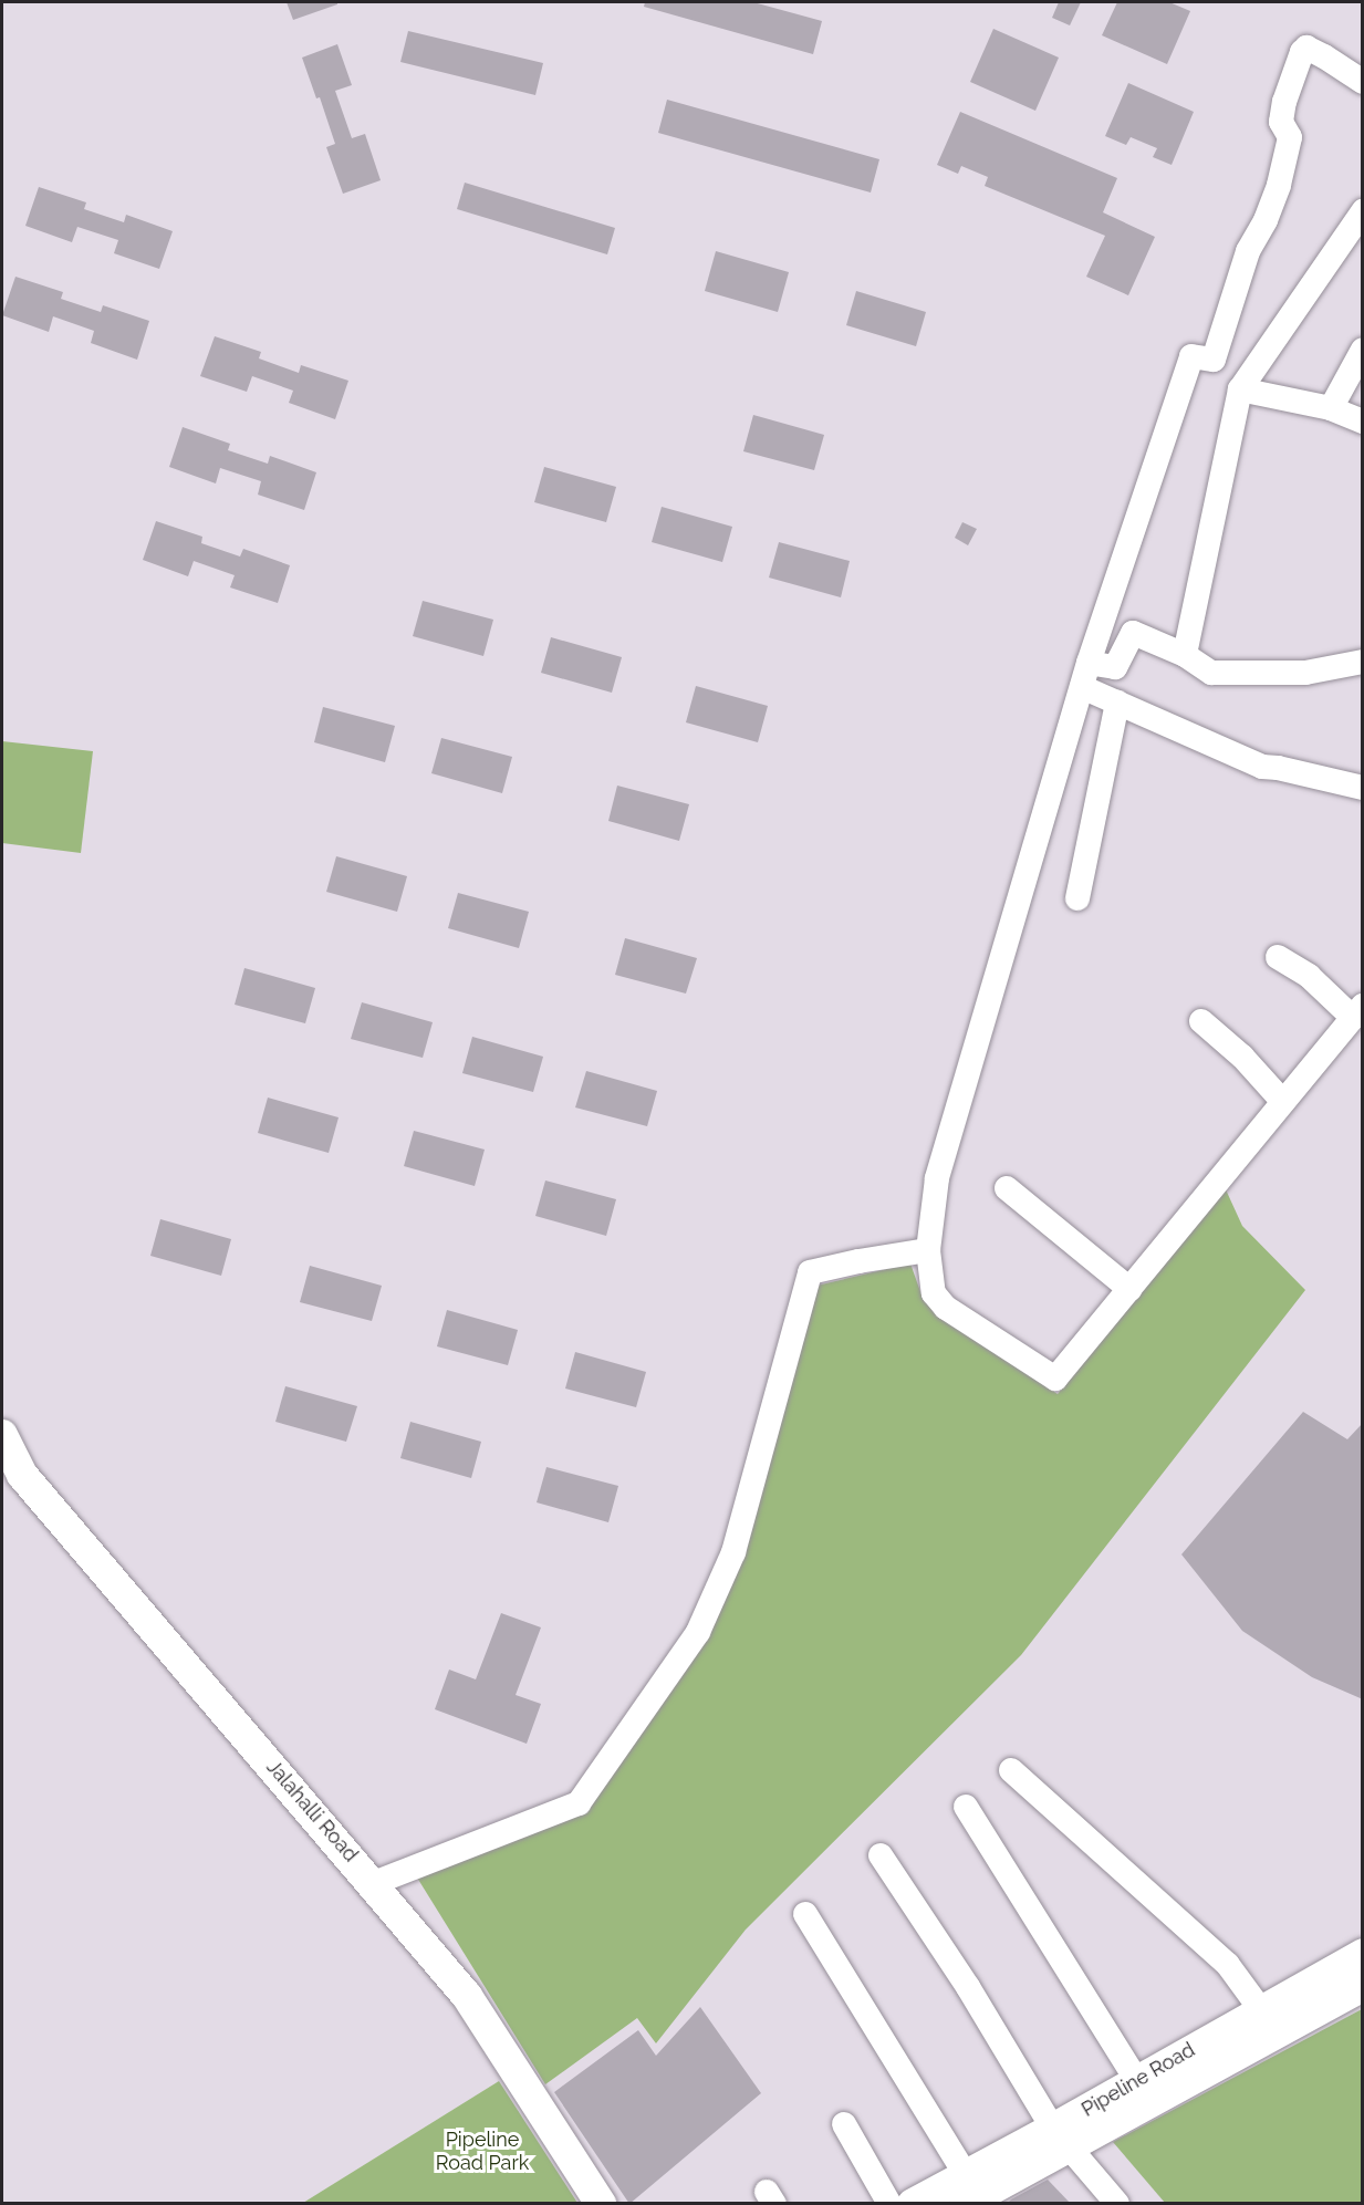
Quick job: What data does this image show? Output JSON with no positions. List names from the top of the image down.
{
  "streets": {
    "main road": ["Jalahalli Road", "Pipeline Road"]
  },
  "parks": ["Pipeline Road Park"]
}
